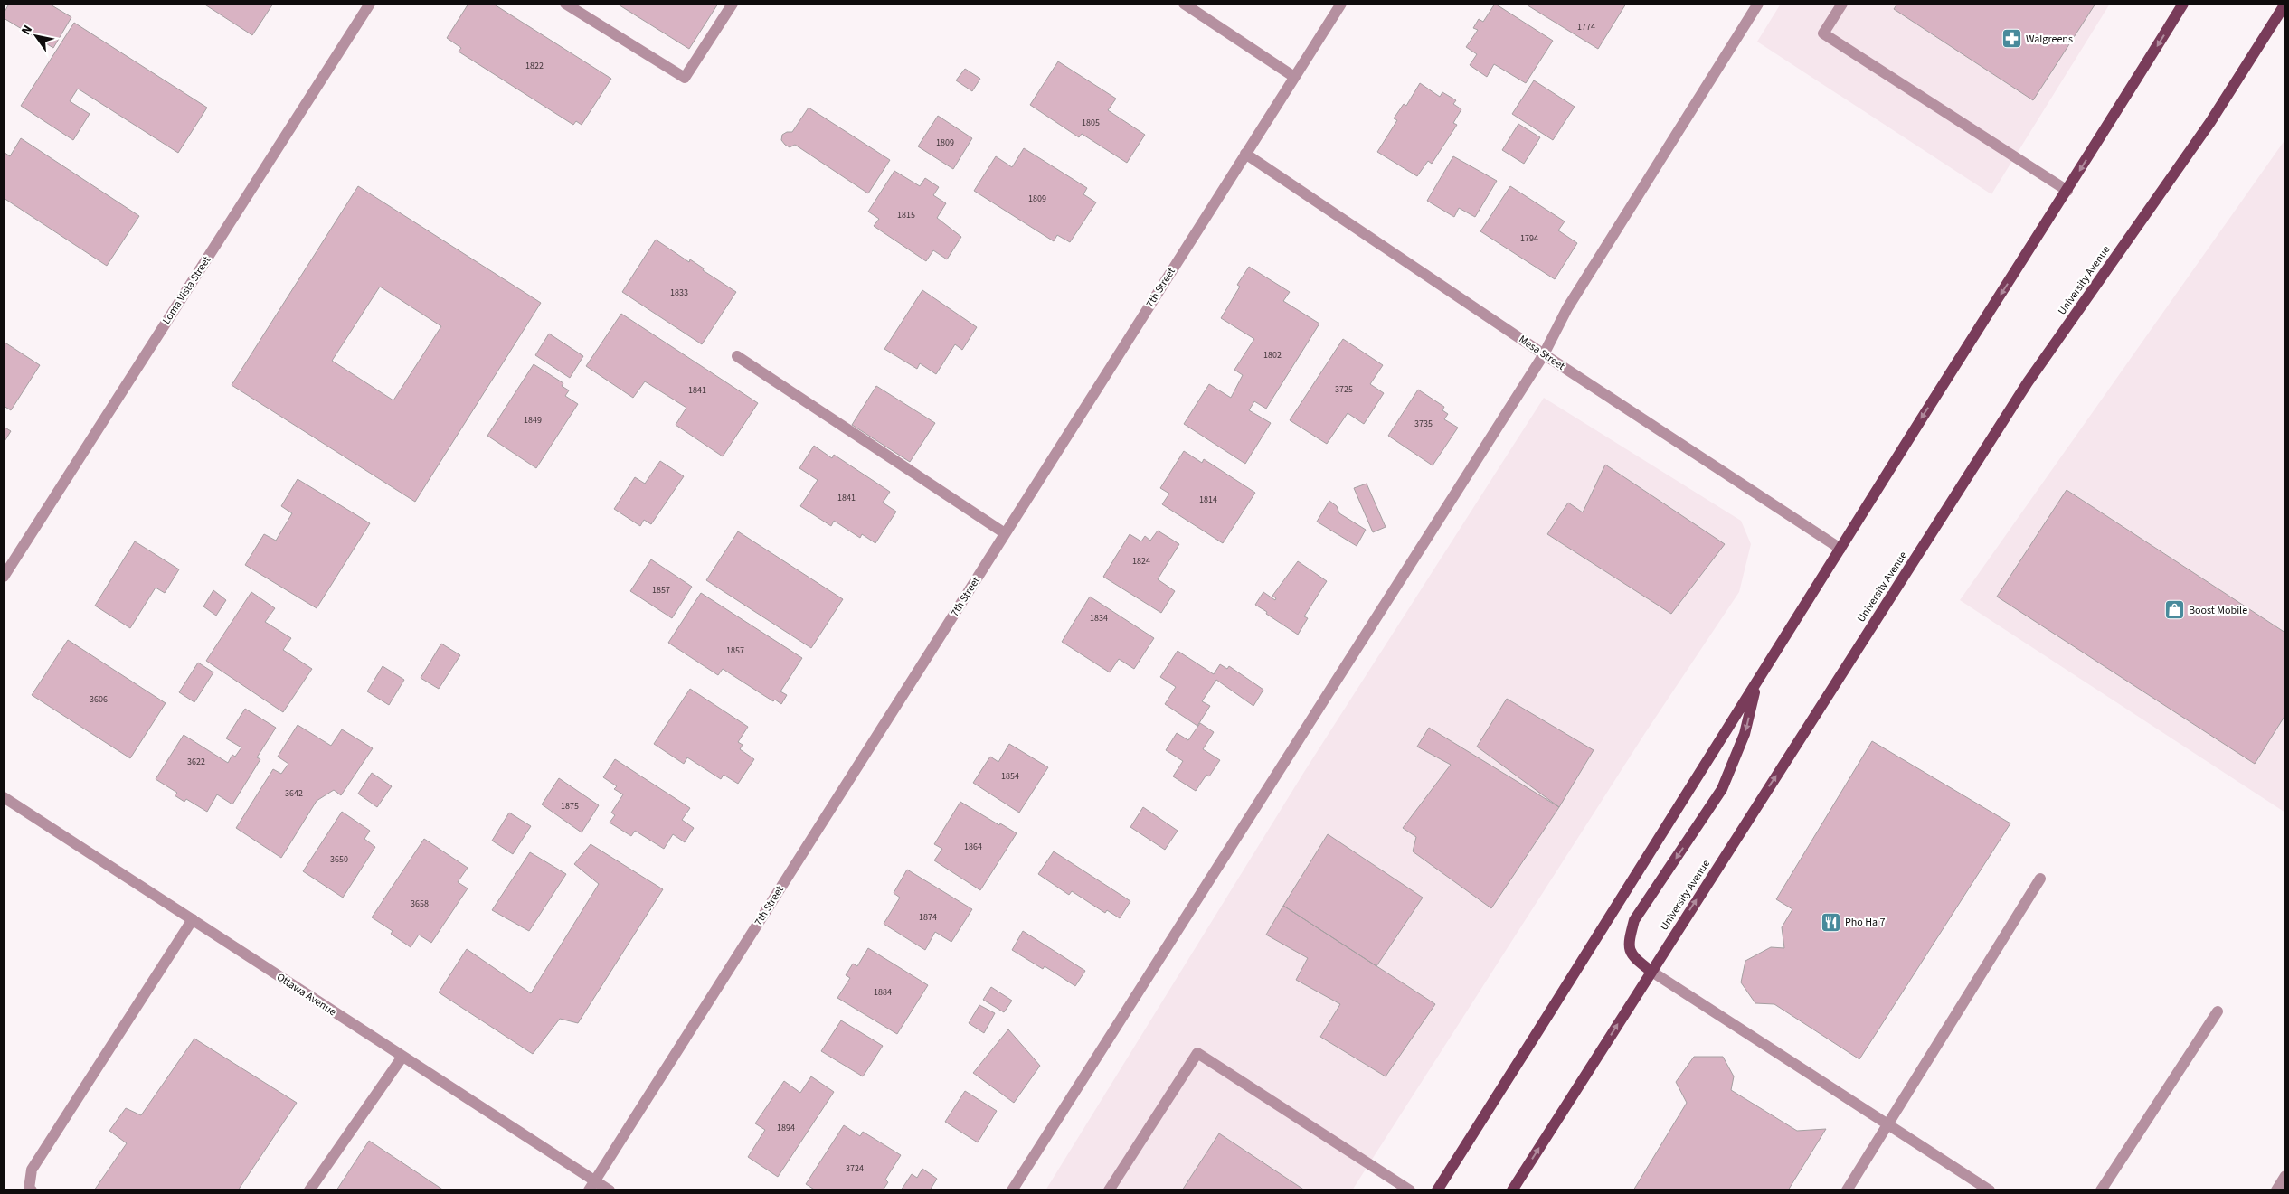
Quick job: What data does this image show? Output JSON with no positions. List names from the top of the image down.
{
  "streets": {
    "main road": ["University Avenue"],
    "street": [
      "7th Street",
      "Loma Vista Street",
      "Mesa Street",
      "Ottawa Avenue"
    ]
  },
  "crossings": [
    ["7th Street", "Mesa Street"],
    ["7th Street", "Ottawa Avenue"]
  ],
  "places": {
    "pharmacy": ["Walgreens"],
    "shop": ["Boost Mobile"],
    "restaurant": ["Pho Ha 7"]
  },
  "house_numbers": [
    "1774",
    "1822",
    "1805",
    "1809",
    "1809",
    "1815",
    "1794",
    "1833",
    "1802",
    "3725",
    "1841",
    "1849",
    "3735",
    "1841",
    "1814",
    "1824",
    "1857",
    "1834",
    "1857",
    "3606",
    "3622",
    "1854",
    "3642",
    "1875",
    "1864",
    "3650",
    "3658",
    "1874",
    "1884",
    "1894",
    "3724"
  ],
  "north": "top left"
}
